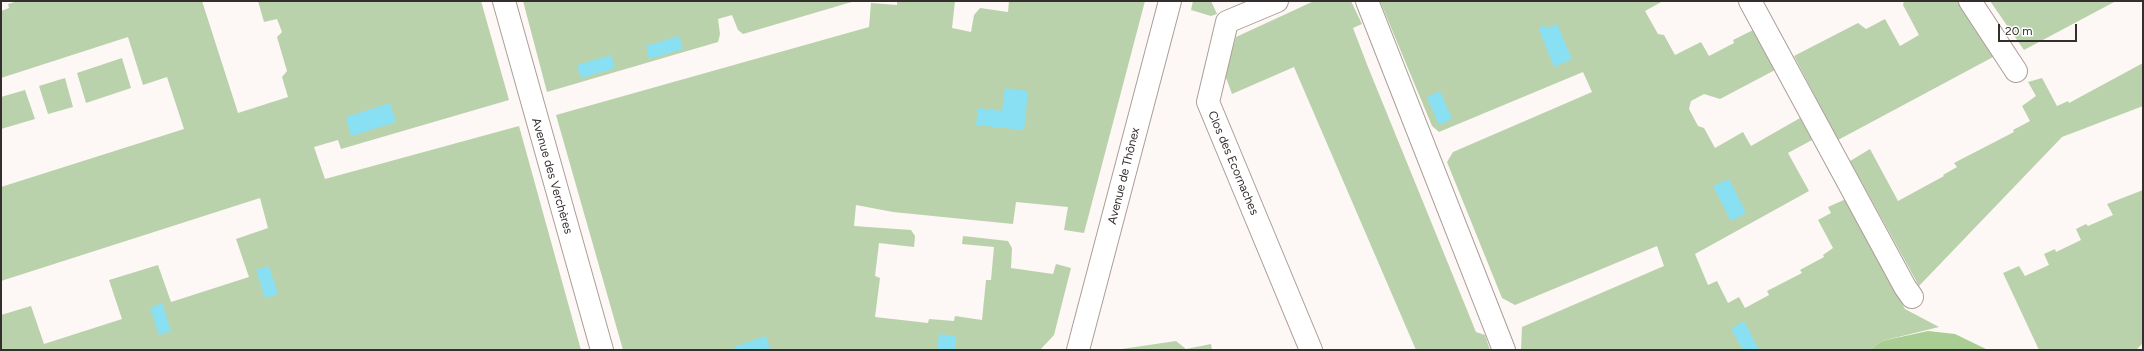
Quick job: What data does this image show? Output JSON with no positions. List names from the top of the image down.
{
  "streets": {
    "street": ["Clos des Ecornaches", "Avenue des Verchères", "Avenue de Thônex"]
  },
  "scale_bar": "20 m"
}
